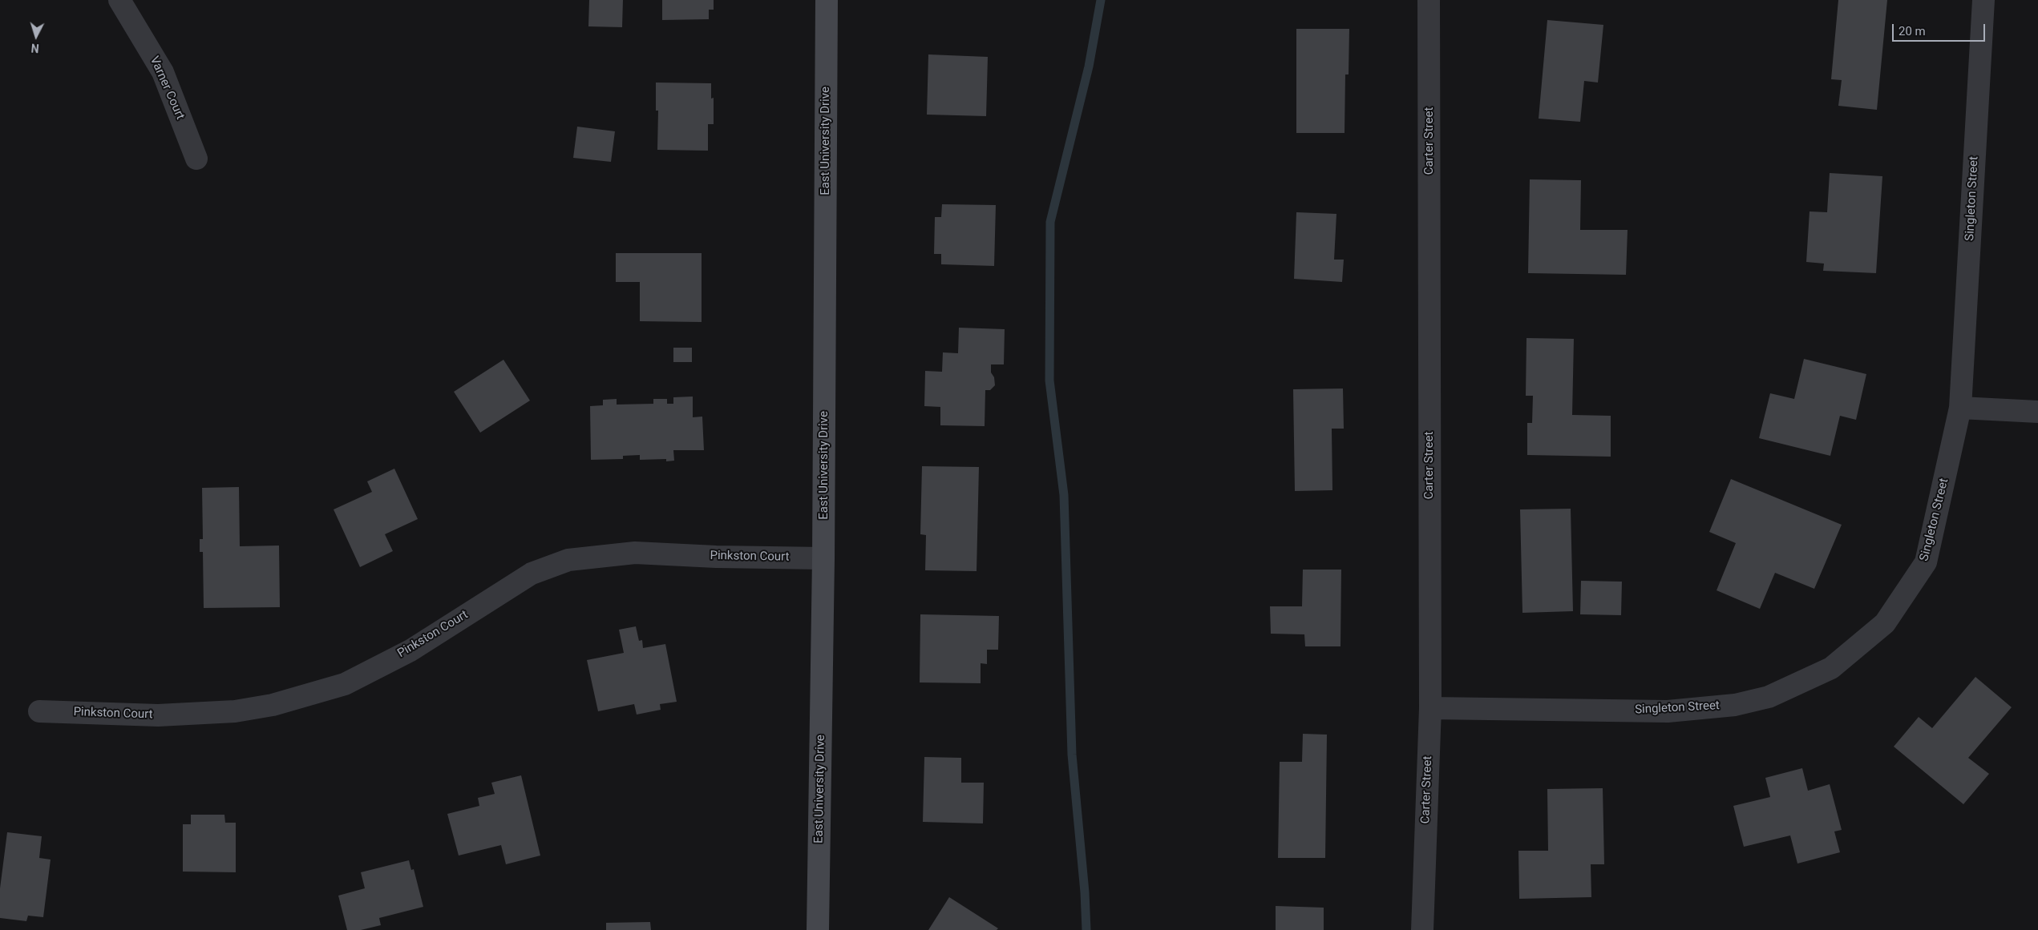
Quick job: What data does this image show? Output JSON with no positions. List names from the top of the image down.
{
  "streets": {
    "main road": ["East University Drive"],
    "street": [
      "Varner Court",
      "Carter Street",
      "Singleton Street",
      "Pinkston Court"
    ]
  },
  "crossings": [
    ["East University Drive", "Pinkston Court"],
    ["Carter Street", "Singleton Street"]
  ],
  "scale_bar": "20 m",
  "north": "bottom"
}
